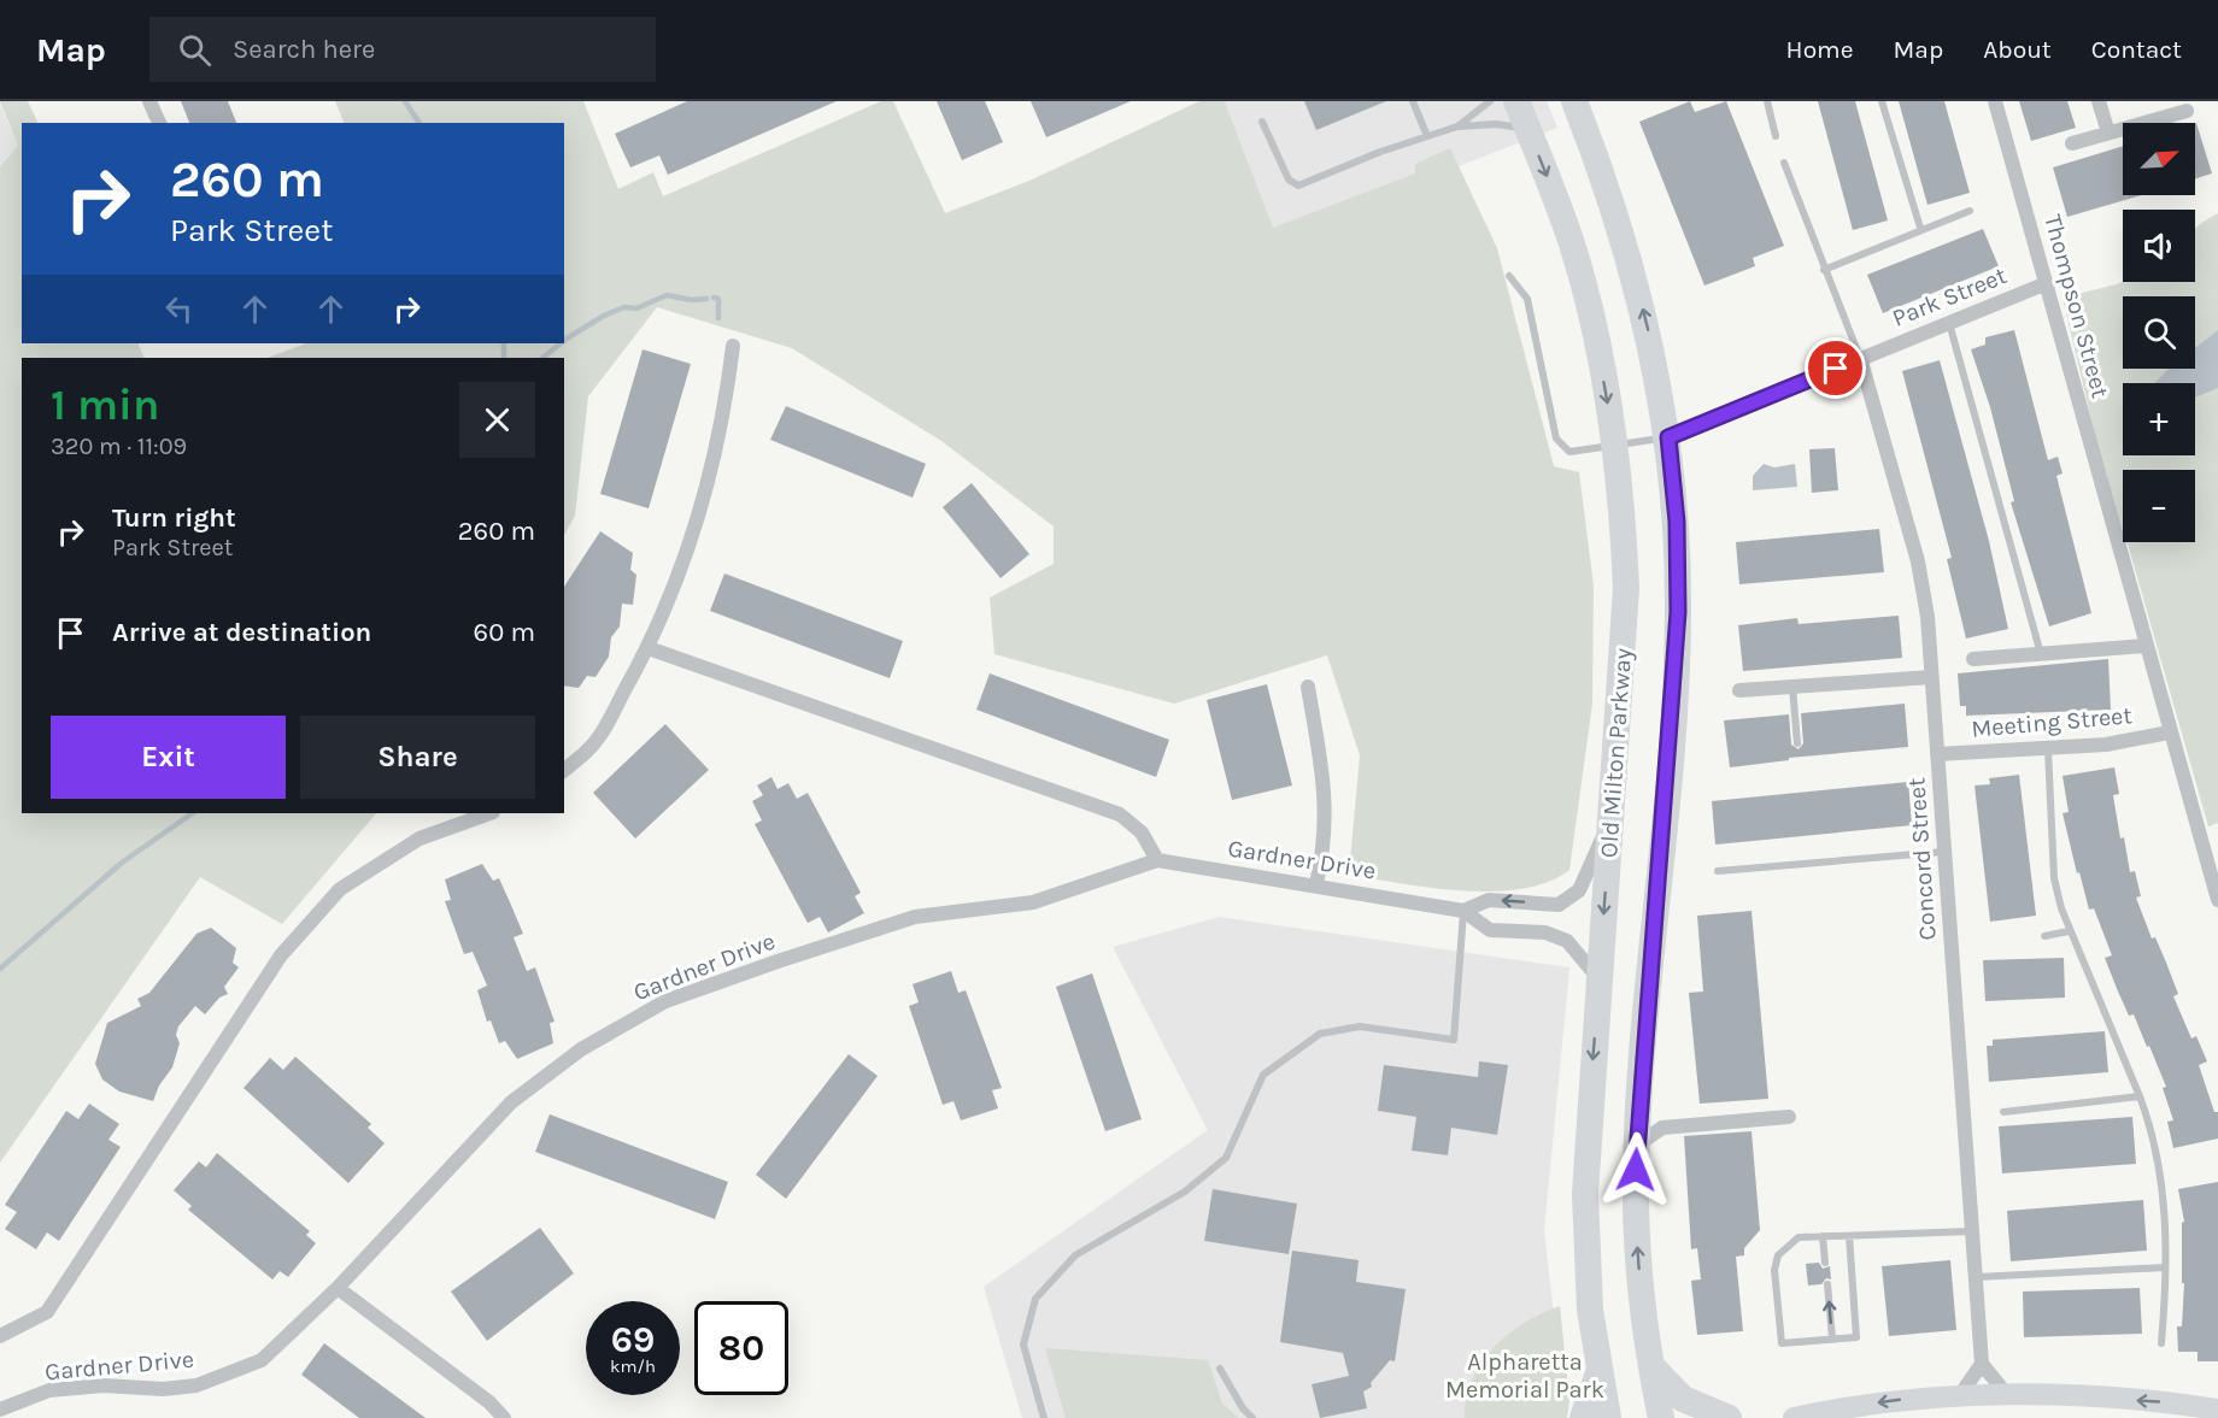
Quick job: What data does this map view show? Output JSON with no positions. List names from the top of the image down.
{
  "streets": {
    "highway": ["Old Milton Parkway"],
    "street": [
      "Park Street",
      "Thompson Street",
      "Meeting Street",
      "Gardner Drive",
      "Concord Street"
    ]
  },
  "crossings": [
    ["Park Street", "Thompson Street"],
    ["Park Street", "Concord Street"],
    ["Thompson Street", "Meeting Street"],
    ["Meeting Street", "Concord Street"],
    ["Old Milton Parkway", "Gardner Drive"]
  ],
  "parks": ["Alpharetta Memorial Park"],
  "north": "top right",
  "page": {
    "header": "Map",
    "search": "Search here",
    "nav": [
      "Home",
      "Map",
      "About",
      "Contact"
    ],
    "map_buttons": ["+", "−"],
    "turn": ["260 m", "Park Street"],
    "heading": ["1 min", "320 m · 11:09"],
    "list": [
      {
        "name": "Turn right",
        "note": "Park Street",
        "value": "260 m"
      },
      {
        "name": "Arrive at destination",
        "value": "60 m"
      }
    ],
    "buttons": ["Exit", "Share"],
    "speed": "69 km/h",
    "limit": "80"
  }
}
